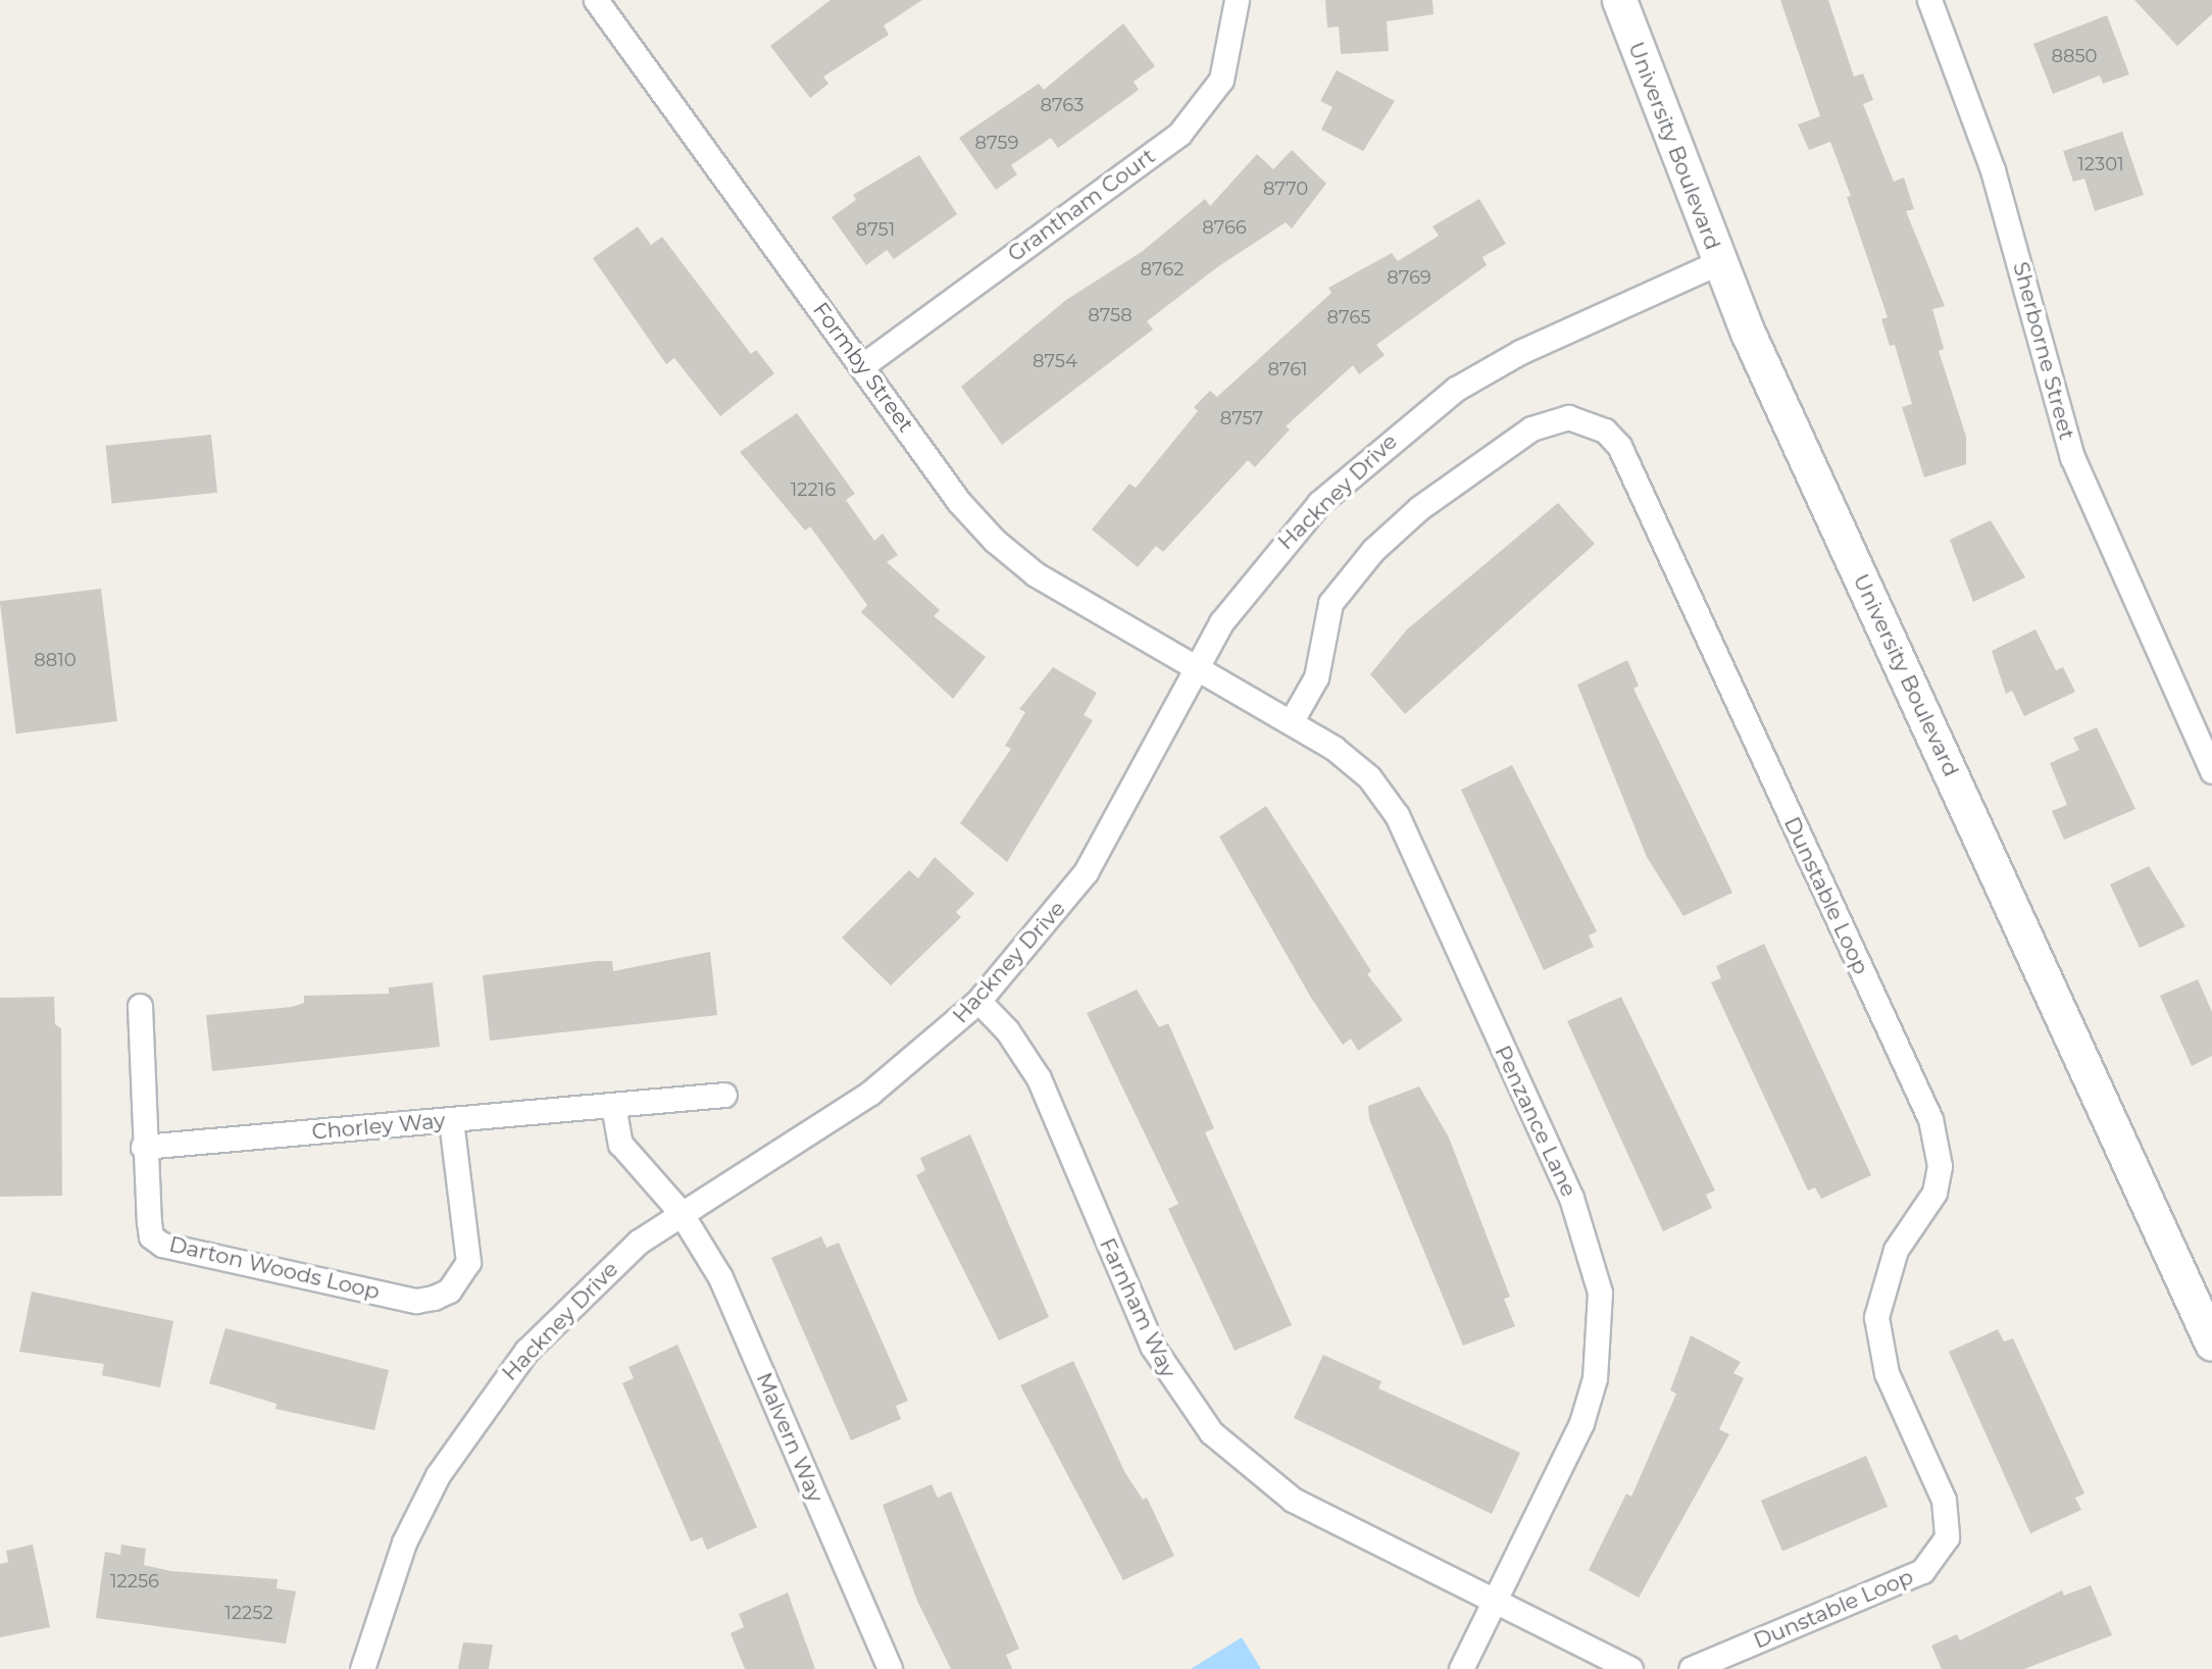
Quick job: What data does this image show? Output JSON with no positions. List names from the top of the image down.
{
  "streets": {
    "street": [
      "University Boulevard",
      "Grantham Court",
      "Sherborne Street",
      "Formby Street",
      "Hackney Drive",
      "Dunstable Loop",
      "Penzance Lane",
      "Chorley Way",
      "Darton Woods Loop",
      "Farnham Way",
      "Malvern Way"
    ]
  },
  "crossings": [
    ["University Boulevard", "Hackney Drive"],
    ["Grantham Court", "Formby Street"],
    ["Formby Street", "Hackney Drive"],
    ["Formby Street", "Penzance Lane"],
    ["Hackney Drive", "Penzance Lane"],
    ["Hackney Drive", "Farnham Way"],
    ["Hackney Drive", "Malvern Way"],
    ["Dunstable Loop", "Penzance Lane"],
    ["Penzance Lane", "Farnham Way"],
    ["Chorley Way", "Darton Woods Loop"]
  ],
  "house_numbers": [
    "8850",
    "8763",
    "8759",
    "12301",
    "8770",
    "8766",
    "8751",
    "8762",
    "8769",
    "8758",
    "8765",
    "8754",
    "8761",
    "8757",
    "12216",
    "8810",
    "12256",
    "12252"
  ]
}
